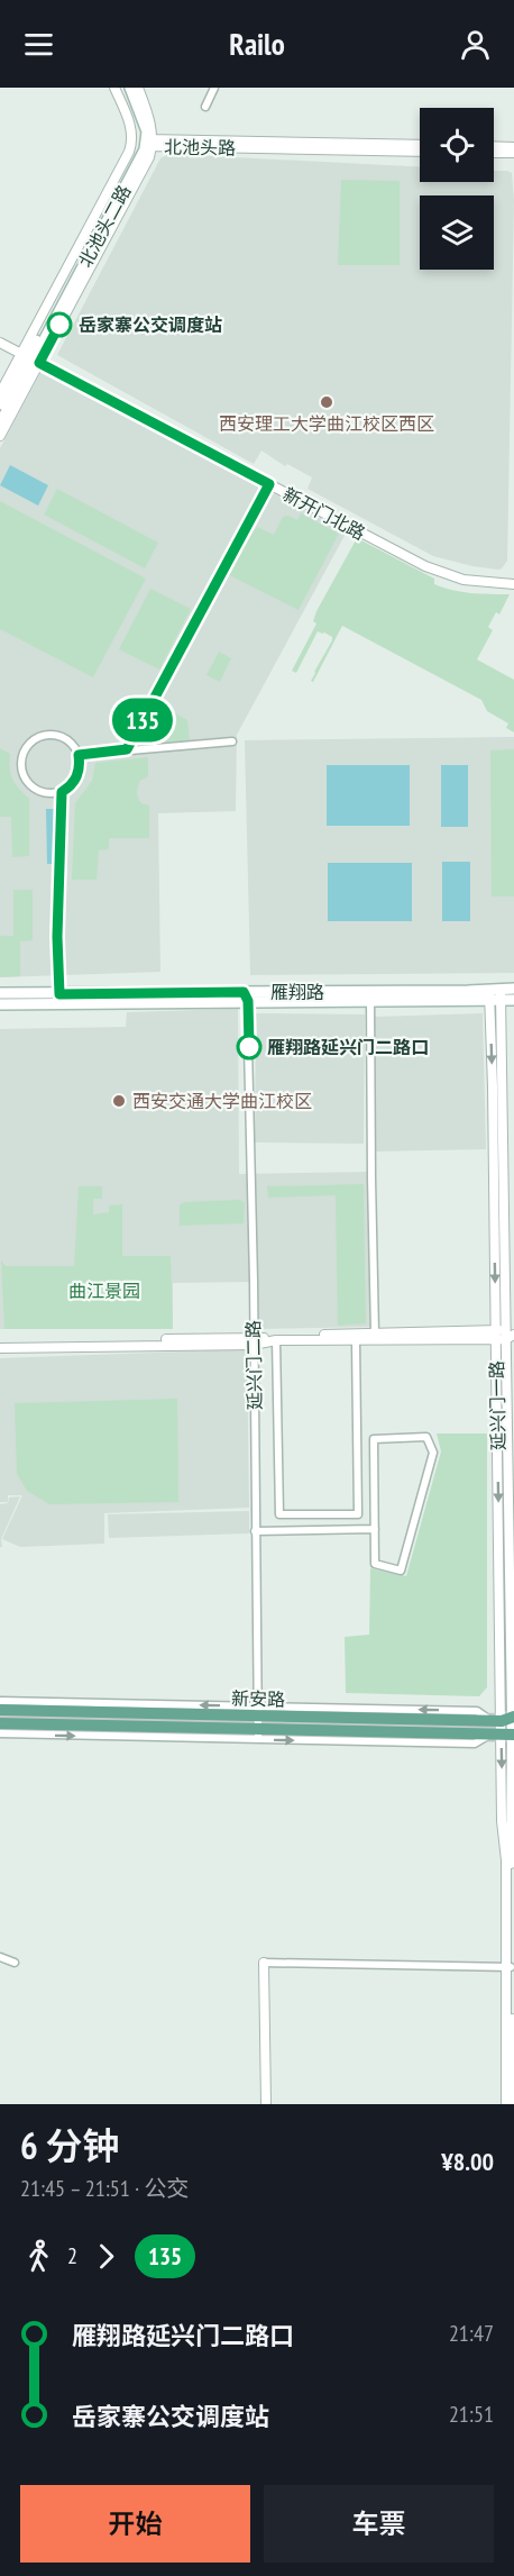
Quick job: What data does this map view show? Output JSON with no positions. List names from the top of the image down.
{
  "streets": {
    "main road": ["北池头二路", "雁翔路", "新安路"],
    "street": [
      "北池头路",
      "新开门北路",
      "延兴门二路",
      "延兴门一路"
    ]
  },
  "crossings": [
    ["北池头路", "北池头二路"],
    ["北池头二路", "新开门北路"],
    ["雁翔路", "延兴门二路"],
    ["雁翔路", "延兴门一路"],
    ["延兴门二路", "新安路"],
    ["延兴门一路", "新安路"]
  ],
  "parks": ["曲江景园"],
  "places": [
    "岳家寨公交调度站",
    "西安理工大学曲江校区西区",
    "雁翔路延兴门二路口",
    "西安交通大学曲江校区"
  ],
  "lines": ["bus line 135"],
  "page": {
    "header": "Railo",
    "on_map": "135",
    "heading": ["6 分钟", "21:45 – 21:51 · 公交", "¥8.00"],
    "legs": ["2", "135"],
    "list": [
      {
        "name": "雁翔路延兴门二路口",
        "value": "21:47"
      },
      {
        "name": "岳家寨公交调度站",
        "value": "21:51"
      }
    ],
    "buttons": ["开始", "车票"]
  }
}
